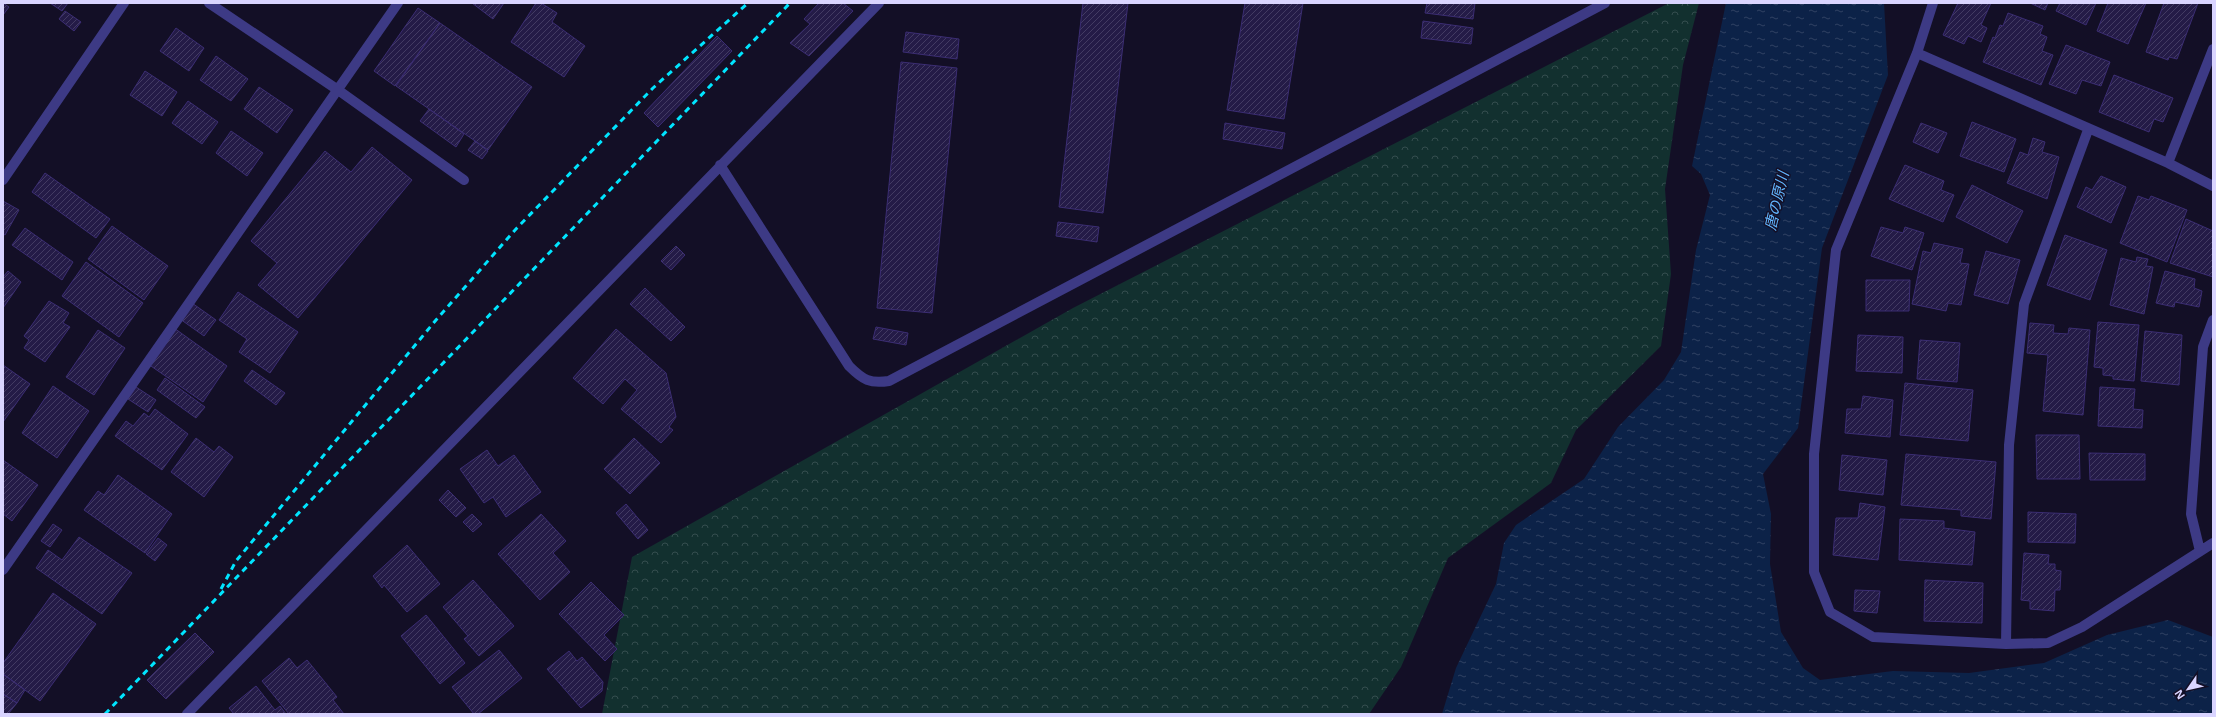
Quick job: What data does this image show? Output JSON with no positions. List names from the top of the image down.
{
  "water": ["唐の原川"],
  "north": "bottom left"
}
